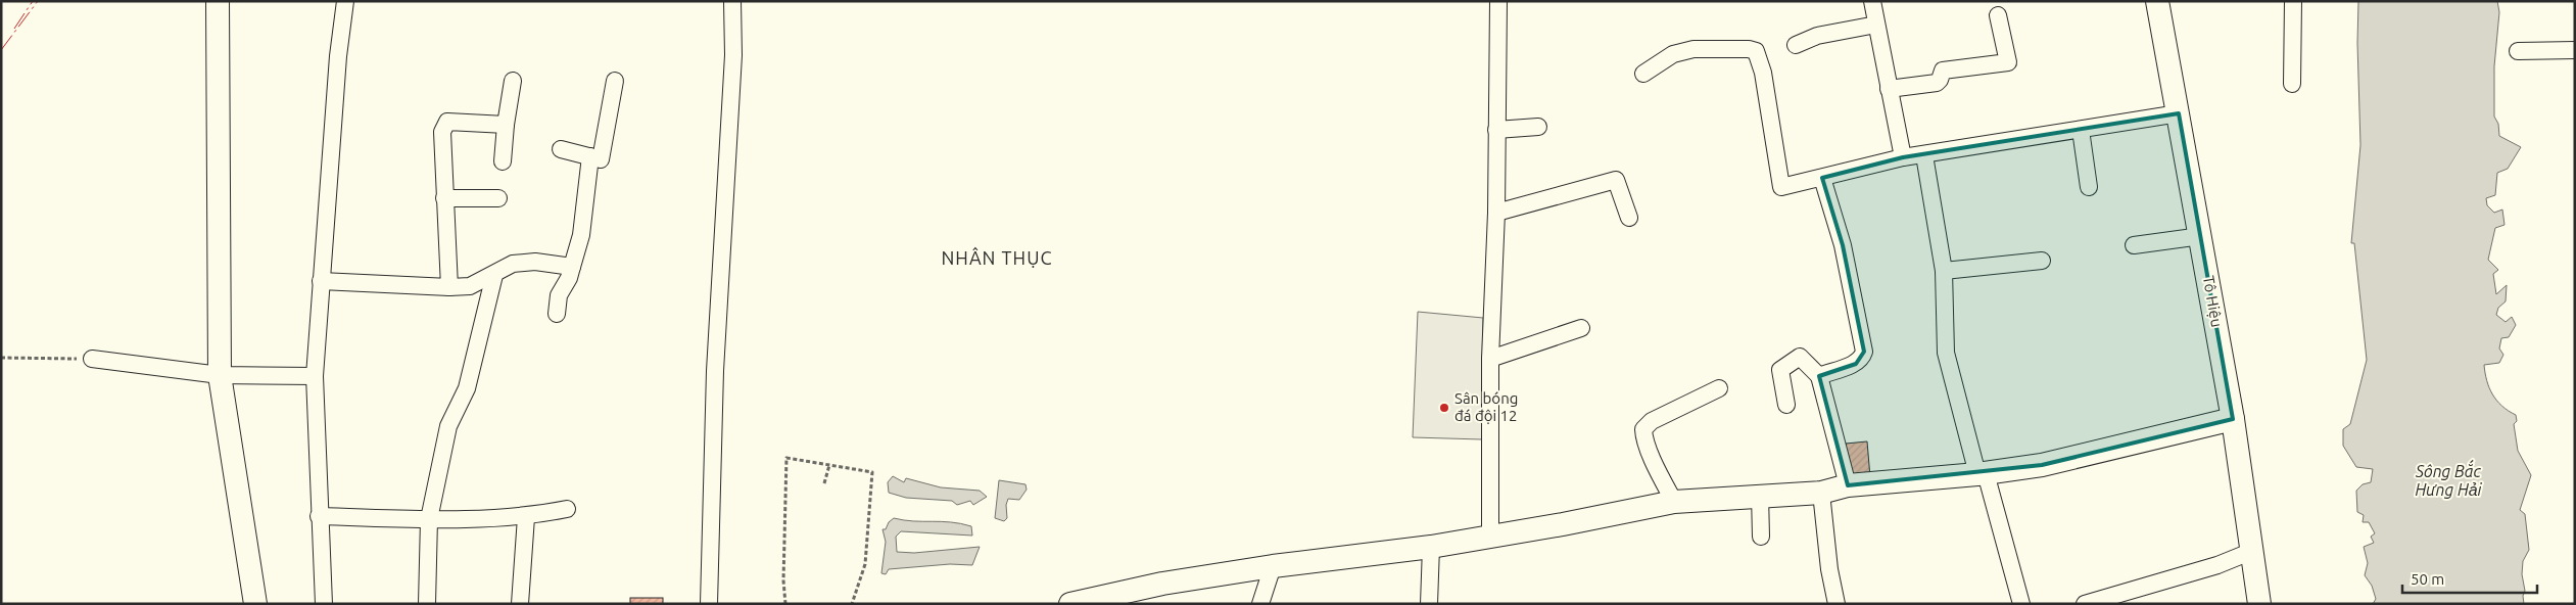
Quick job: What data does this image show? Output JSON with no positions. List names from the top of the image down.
{
  "streets": {
    "street": ["Tô Hiệu"]
  },
  "districts": ["NHÂN THỤC"],
  "water": ["Sông Bắc Hưng Hải"],
  "places": ["Sân bóng đá đội 12"],
  "scale_bar": "50 m"
}
